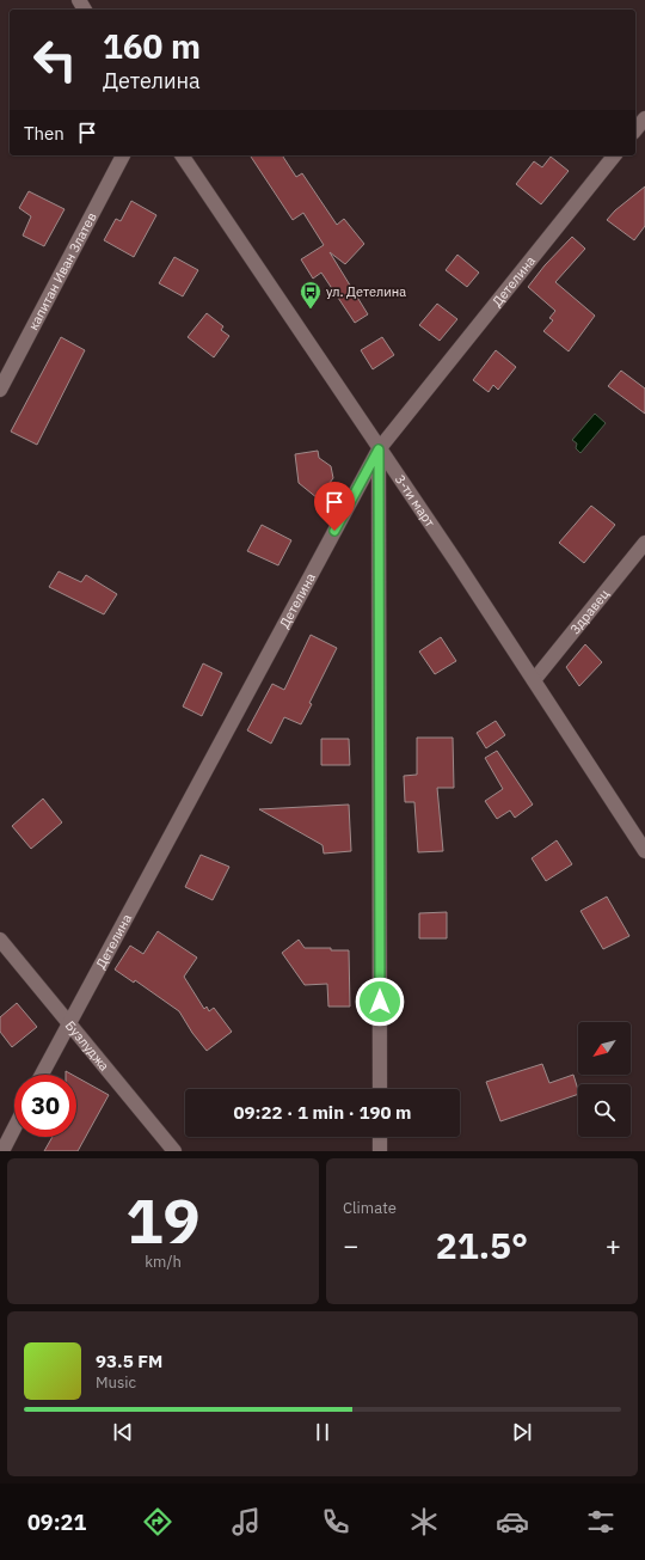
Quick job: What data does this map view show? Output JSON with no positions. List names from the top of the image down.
{
  "streets": {
    "street": [
      "капитан Иван Златев",
      "Детелина",
      "3-ти март",
      "Здравец",
      "Бузлуджа"
    ]
  },
  "crossings": [
    ["Детелина", "3-ти март"],
    ["Детелина", "Бузлуджа"],
    ["3-ти март", "Здравец"]
  ],
  "places": {
    "bus stop": ["ул. Детелина"]
  },
  "north": "bottom left",
  "page": {
    "turn": ["160 m", "Детелина"],
    "then": "Then",
    "limit": "30",
    "trip": "09:22 · 1 min · 190 m",
    "tile": [
      ["19", "km/h"],
      "Climate"
    ],
    "heat": ["−", "21.5°", "+"],
    "song": ["93.5 FM", "Music"],
    "tabs": "09:21"
  }
}
